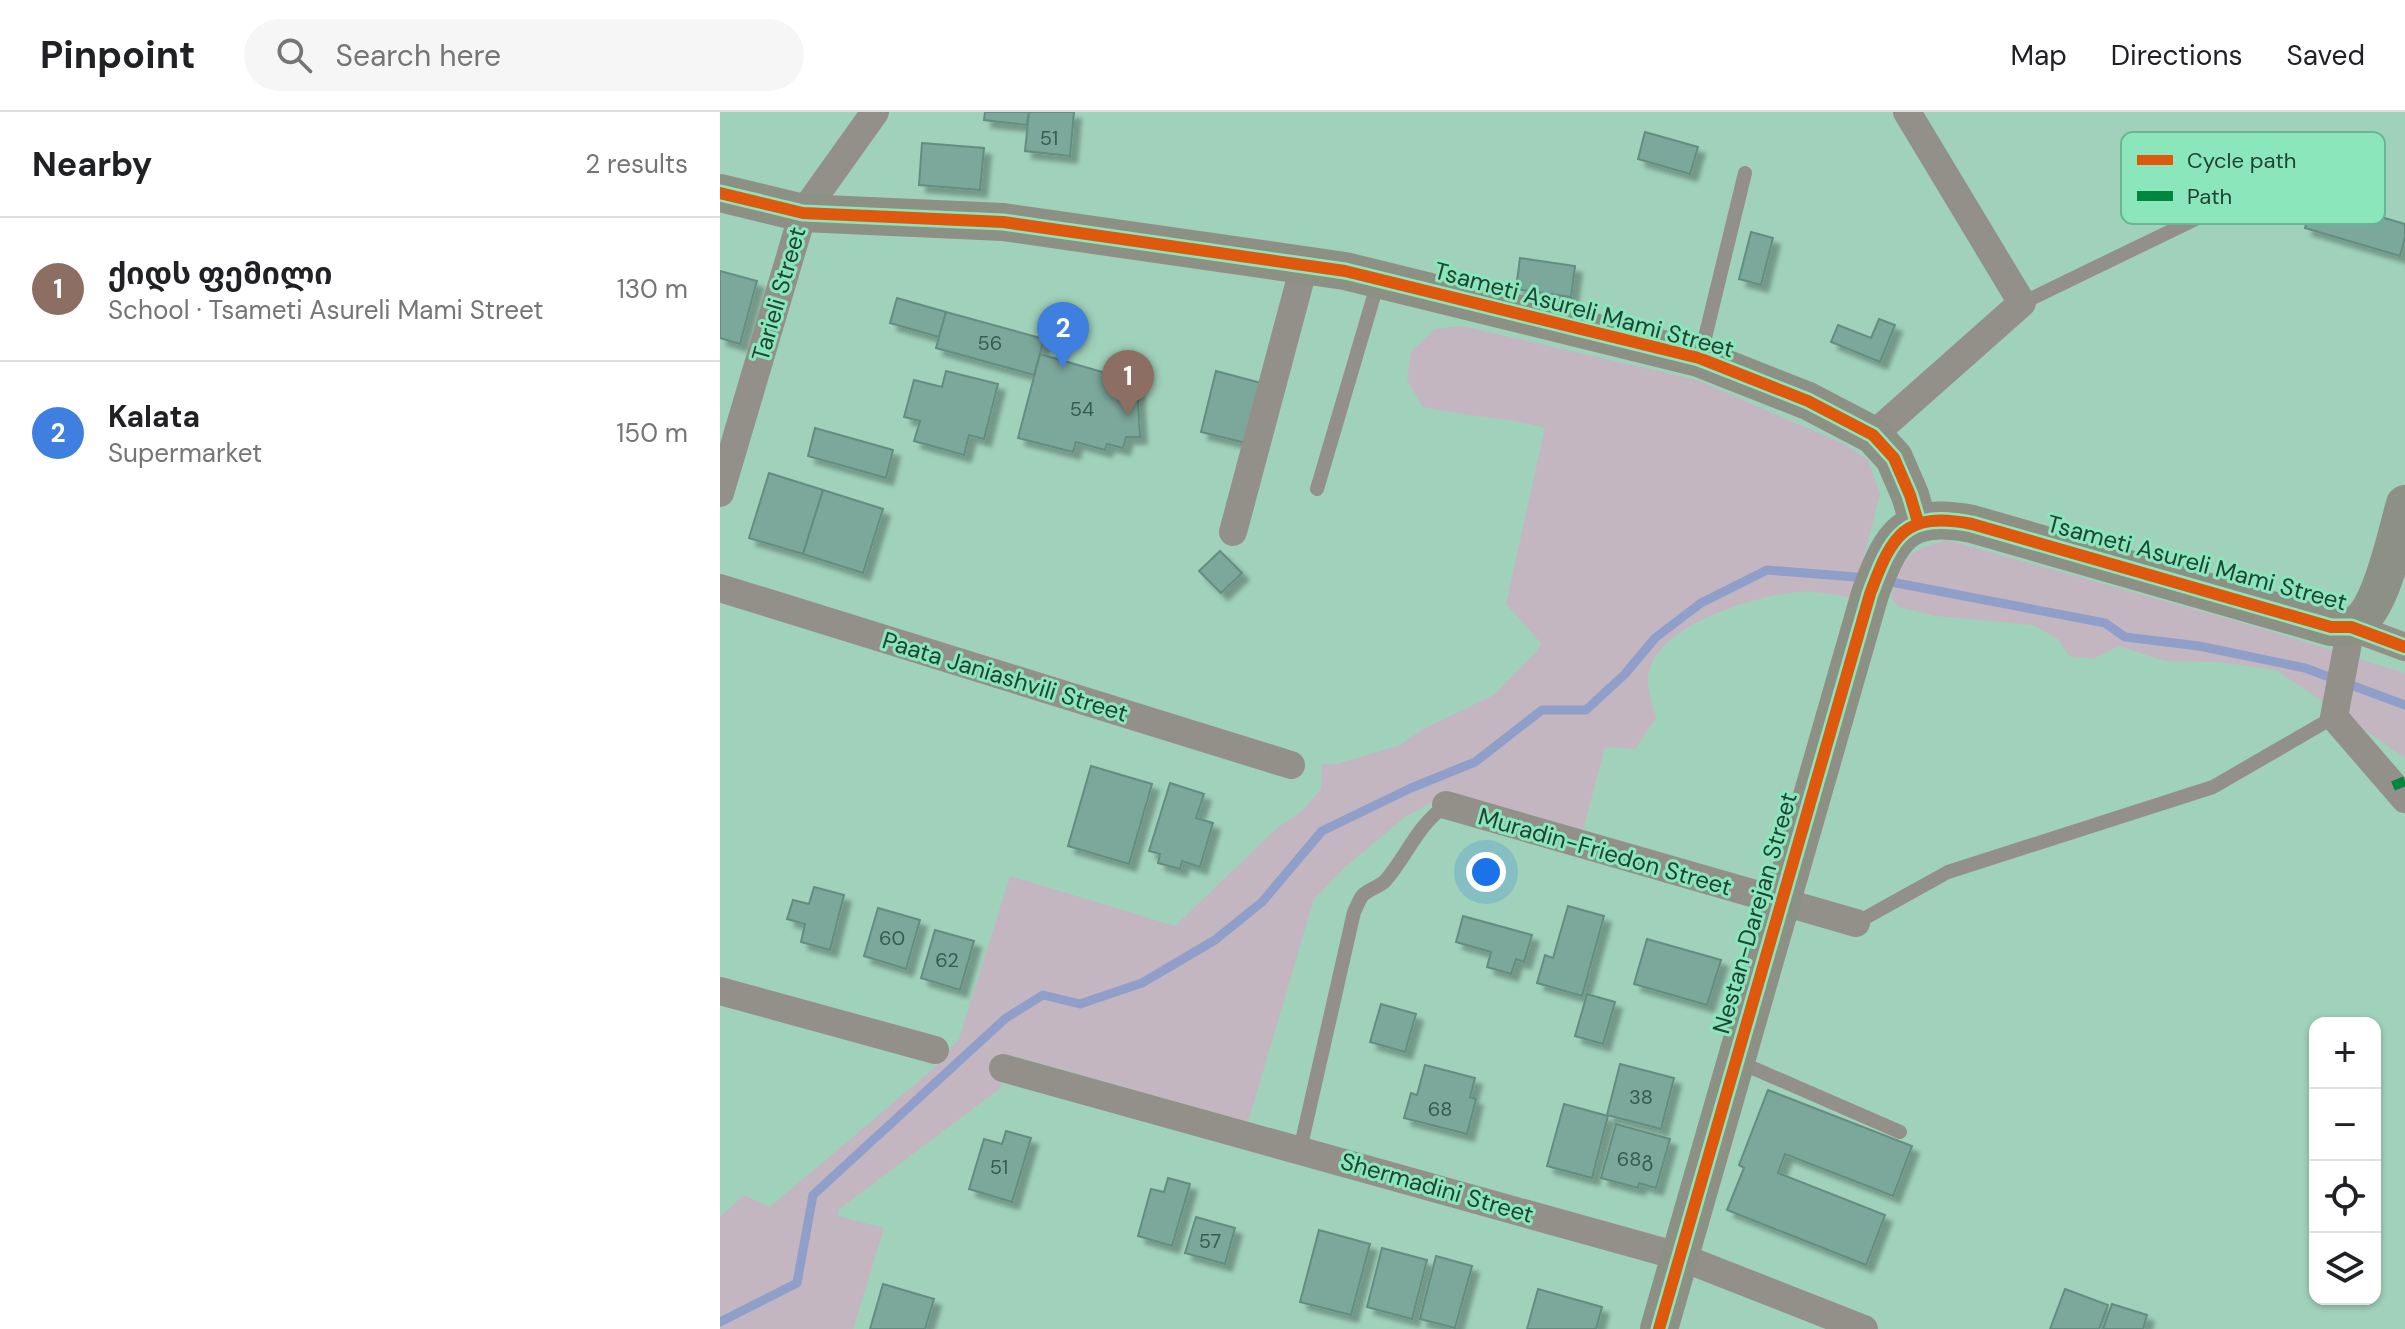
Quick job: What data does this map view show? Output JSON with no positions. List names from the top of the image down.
{
  "streets": {
    "street": [
      "Tarieli Street",
      "Tsameti Asureli Mami Street",
      "Paata Janiashvili Street",
      "Muradin-Friedon Street",
      "Nestan-Darejan Street",
      "Shermadini Street"
    ]
  },
  "crossings": [
    ["Tarieli Street", "Tsameti Asureli Mami Street"],
    ["Tsameti Asureli Mami Street", "Nestan-Darejan Street"],
    ["Muradin-Friedon Street", "Nestan-Darejan Street"],
    ["Nestan-Darejan Street", "Shermadini Street"]
  ],
  "house_numbers": [
    "51",
    "56",
    "54",
    "60",
    "62",
    "38",
    "68",
    "68გ",
    "51",
    "57"
  ],
  "legend": ["Cycle path", "Path"],
  "page": {
    "header": "Pinpoint",
    "search": "Search here",
    "nav": ["Map", "Directions", "Saved"],
    "heading": ["Nearby", "2 results"],
    "list": [
      {
        "mark": "1",
        "name": "ქიდს ფემილი",
        "note": "School · Tsameti Asureli Mami Street",
        "value": "130 m"
      },
      {
        "mark": "2",
        "name": "Kalata",
        "note": "Supermarket",
        "value": "150 m"
      }
    ],
    "pins": ["2", "1"],
    "map_buttons": ["+", "−"]
  }
}
